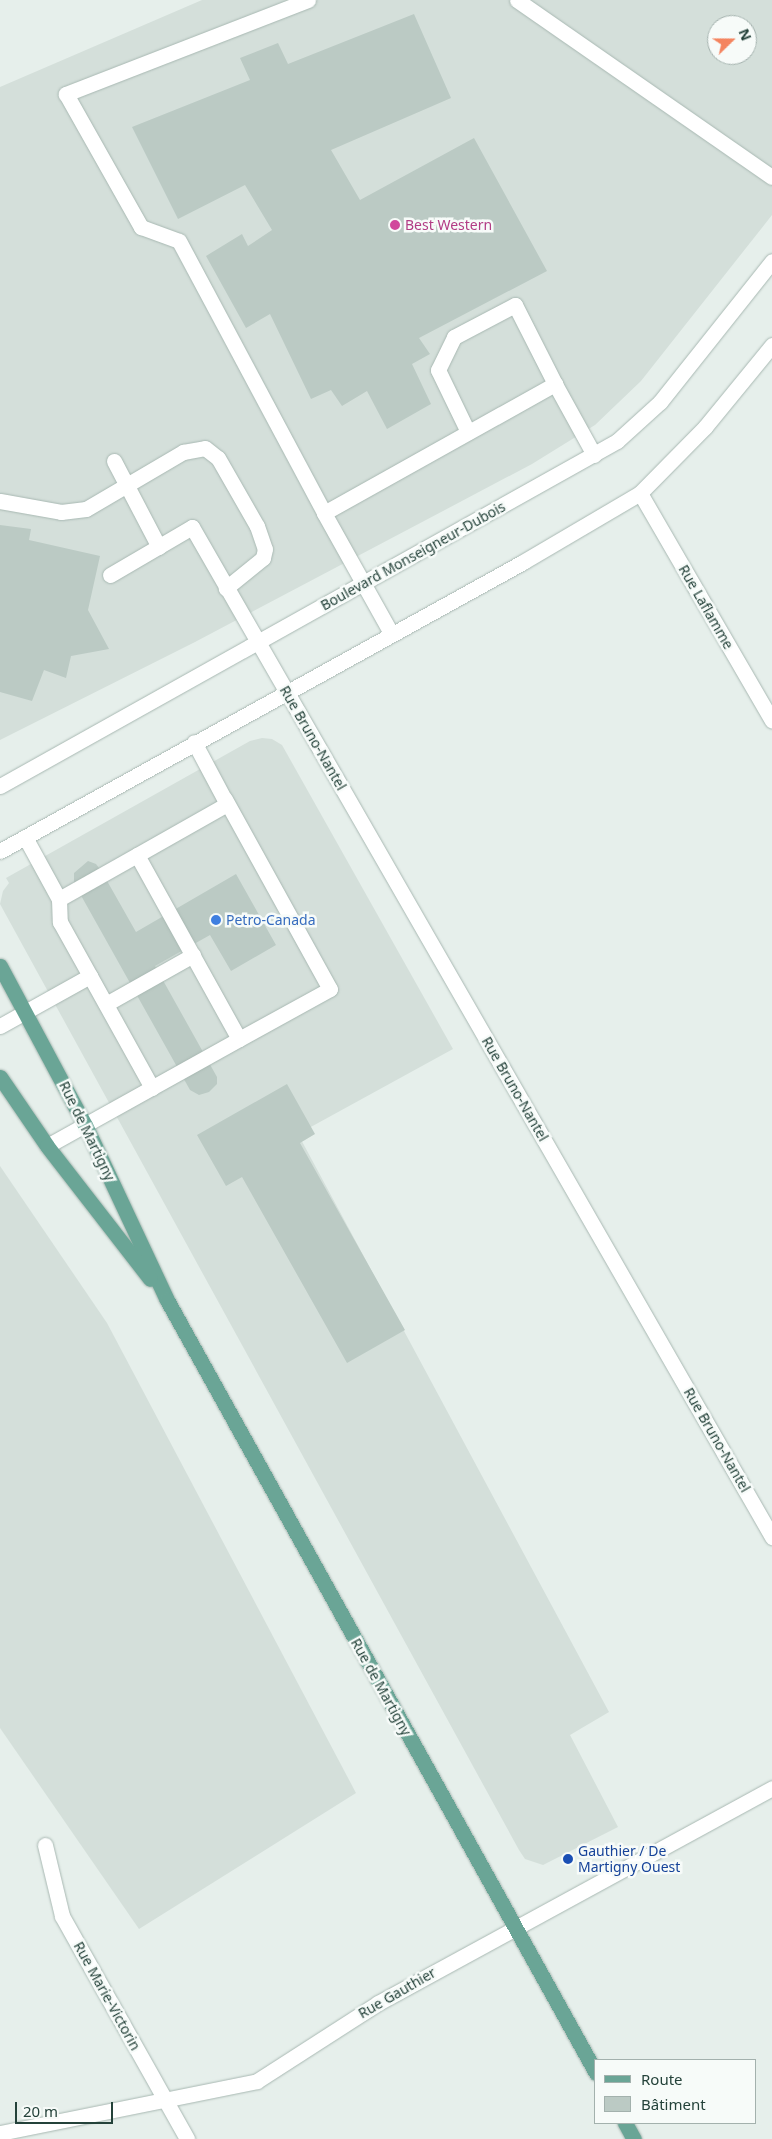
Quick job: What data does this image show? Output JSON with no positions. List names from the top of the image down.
{
  "streets": {
    "main road": ["Rue de Martigny"],
    "street": [
      "Boulevard Monseigneur-Dubois",
      "Rue Laflamme",
      "Rue Bruno-Nantel",
      "Rue Gauthier",
      "Rue Marie-Victorin"
    ]
  },
  "crossings": [
    ["Boulevard Monseigneur-Dubois", "Rue Bruno-Nantel"],
    ["Rue de Martigny", "Rue Gauthier"],
    ["Rue Gauthier", "Rue Marie-Victorin"]
  ],
  "places": ["Best Western", "Petro-Canada", "Gauthier / De Martigny Ouest"],
  "legend": ["Route", "Bâtiment"],
  "scale_bar": "20 m",
  "north": "right"
}
